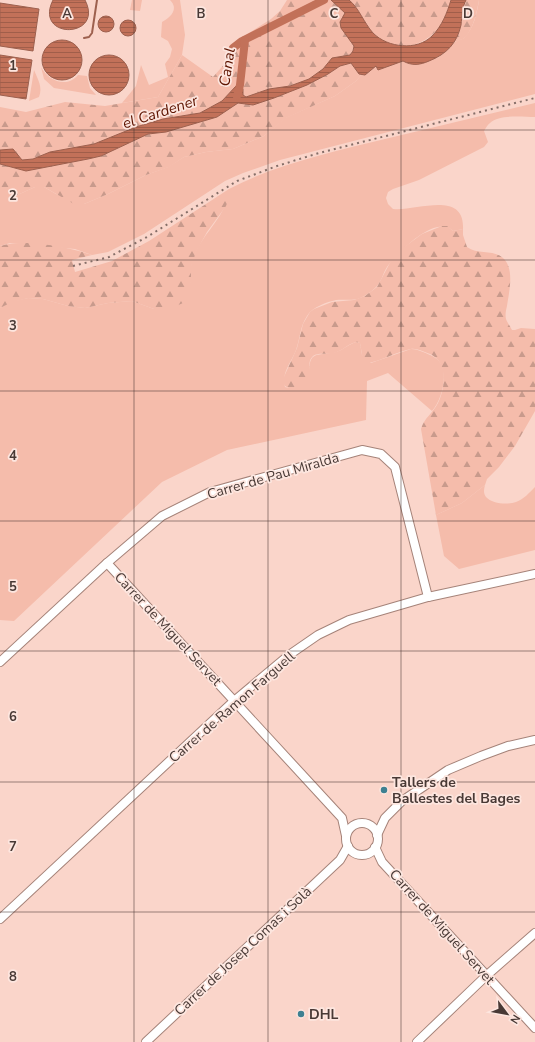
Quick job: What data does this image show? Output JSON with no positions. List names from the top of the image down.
{
  "streets": {
    "street": [
      "Carrer de Pau Miralda",
      "Carrer de Miguel Servet",
      "Carrer de Ramon Farguell",
      "Carrer de Josep Comas i Solà"
    ]
  },
  "crossings": [
    ["Carrer de Pau Miralda", "Carrer de Miguel Servet"],
    ["Carrer de Pau Miralda", "Carrer de Ramon Farguell"],
    ["Carrer de Miguel Servet", "Carrer de Ramon Farguell"],
    ["Carrer de Miguel Servet", "Carrer de Josep Comas i Solà"]
  ],
  "water": ["Canal", "el Cardener"],
  "places": ["Tallers de Ballestes del Bages", "DHL"],
  "north": "bottom right",
  "grid": {
    "columns": [
      "A",
      "B",
      "C",
      "D"
    ],
    "rows": [
      "1",
      "2",
      "3",
      "4",
      "5",
      "6",
      "7",
      "8"
    ]
  }
}
